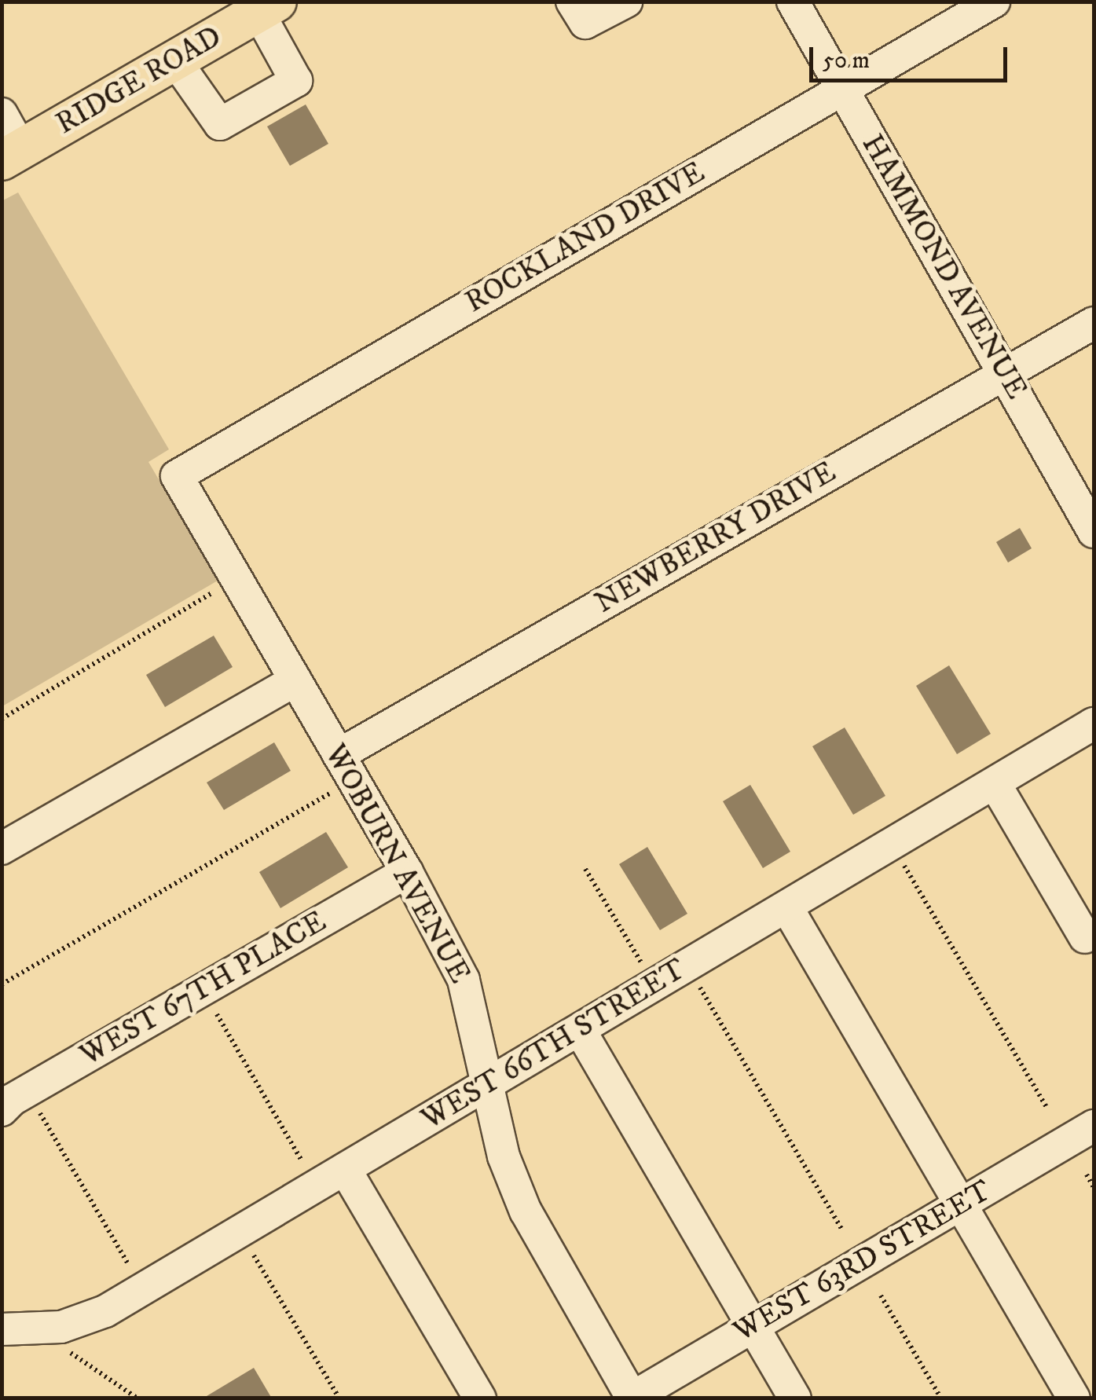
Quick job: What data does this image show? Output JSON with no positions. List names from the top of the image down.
{
  "streets": {
    "main road": ["RIDGE ROAD"],
    "street": [
      "ROCKLAND DRIVE",
      "HAMMOND AVENUE",
      "NEWBERRY DRIVE",
      "WOBURN AVENUE",
      "WEST 67TH PLACE",
      "WEST 66TH STREET",
      "WEST 63RD STREET"
    ]
  },
  "crossings": [
    ["ROCKLAND DRIVE", "HAMMOND AVENUE"],
    ["ROCKLAND DRIVE", "WOBURN AVENUE"],
    ["HAMMOND AVENUE", "NEWBERRY DRIVE"],
    ["NEWBERRY DRIVE", "WOBURN AVENUE"],
    ["WOBURN AVENUE", "WEST 67TH PLACE"],
    ["WOBURN AVENUE", "WEST 66TH STREET"],
    ["WOBURN AVENUE", "WEST 63RD STREET"]
  ],
  "scale_bar": "50 m"
}
